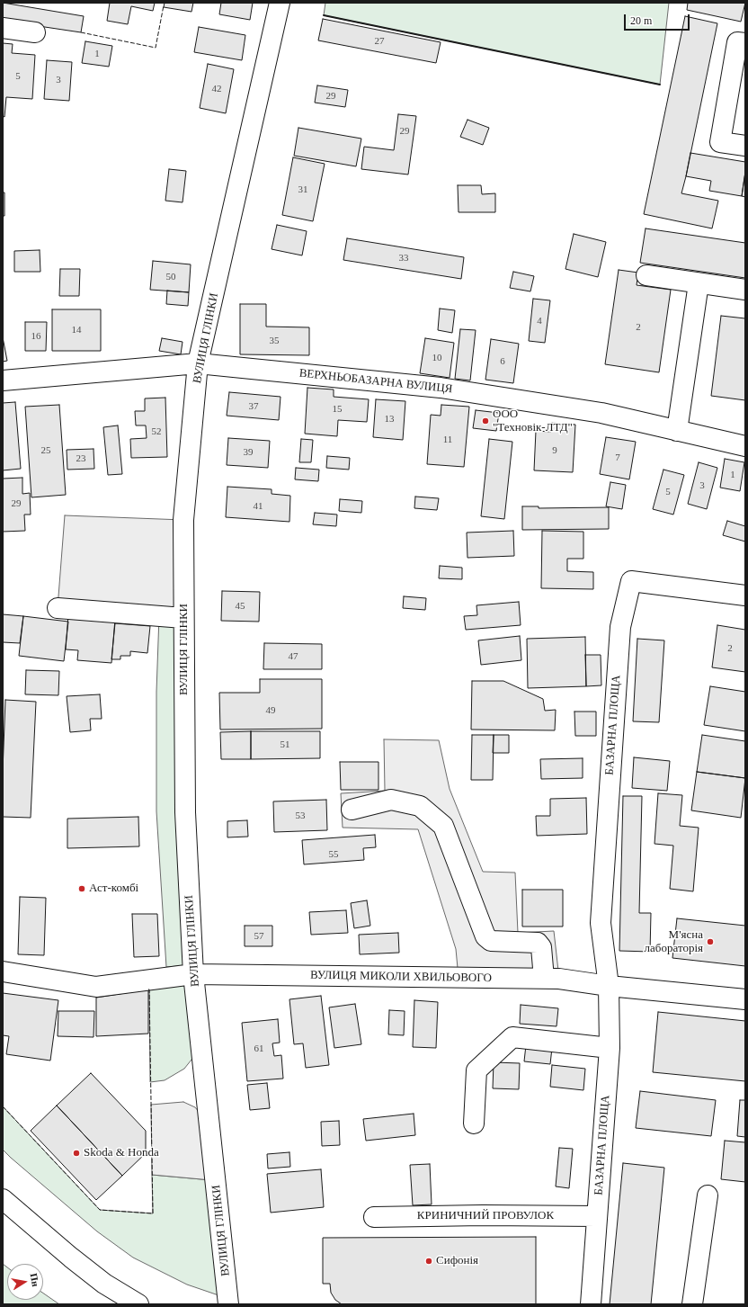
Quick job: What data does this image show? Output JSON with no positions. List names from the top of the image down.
{
  "streets": {
    "street": [
      "ВУЛИЦЯ ГЛІНКИ",
      "ВЕРХНЬОБАЗАРНА ВУЛИЦЯ",
      "БАЗАРНА ПЛОЩА",
      "ВУЛИЦЯ МИКОЛИ ХВИЛЬОВОГО",
      "КРИНИЧНИЙ ПРОВУЛОК"
    ]
  },
  "crossings": [
    ["ВУЛИЦЯ ГЛІНКИ", "ВЕРХНЬОБАЗАРНА ВУЛИЦЯ"],
    ["ВУЛИЦЯ ГЛІНКИ", "ВУЛИЦЯ МИКОЛИ ХВИЛЬОВОГО"],
    ["БАЗАРНА ПЛОЩА", "ВУЛИЦЯ МИКОЛИ ХВИЛЬОВОГО"],
    ["БАЗАРНА ПЛОЩА", "КРИНИЧНИЙ ПРОВУЛОК"]
  ],
  "places": [
    "ООО \"Техновік-ЛТД\"",
    "Аст-комбі",
    "М'ясна лабораторія",
    "Skoda & Honda",
    "Сифонія"
  ],
  "house_numbers": [
    "27",
    "1",
    "5",
    "3",
    "42",
    "29",
    "29",
    "31",
    "33",
    "50",
    "4",
    "2",
    "14",
    "16",
    "35",
    "10",
    "6",
    "37",
    "15",
    "13",
    "52",
    "11",
    "25",
    "9",
    "39",
    "7",
    "23",
    "1",
    "3",
    "5",
    "29",
    "41",
    "45",
    "2",
    "47",
    "49",
    "51",
    "53",
    "55",
    "57",
    "61"
  ],
  "scale_bar": "20 m",
  "north": "right"
}
